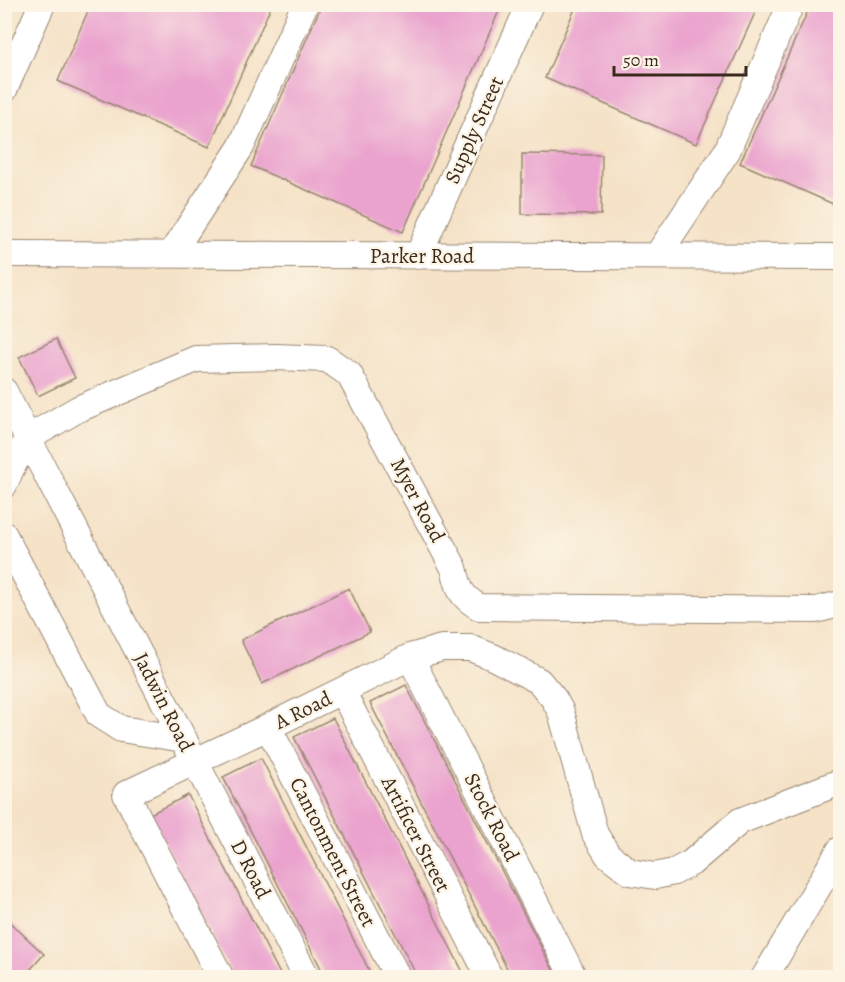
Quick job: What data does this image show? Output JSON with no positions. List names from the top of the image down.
{
  "streets": {
    "street": [
      "Supply Street",
      "Parker Road",
      "Myer Road",
      "Jadwin Road",
      "A Road",
      "Stock Road",
      "Artificer Street",
      "Cantonment Street",
      "D Road"
    ]
  },
  "crossings": [
    ["Supply Street", "Parker Road"],
    ["Myer Road", "Jadwin Road"],
    ["Jadwin Road", "A Road"],
    ["Jadwin Road", "D Road"],
    ["A Road", "Stock Road"],
    ["A Road", "Artificer Street"],
    ["A Road", "Cantonment Street"],
    ["A Road", "D Road"]
  ],
  "scale_bar": "50 m"
}
